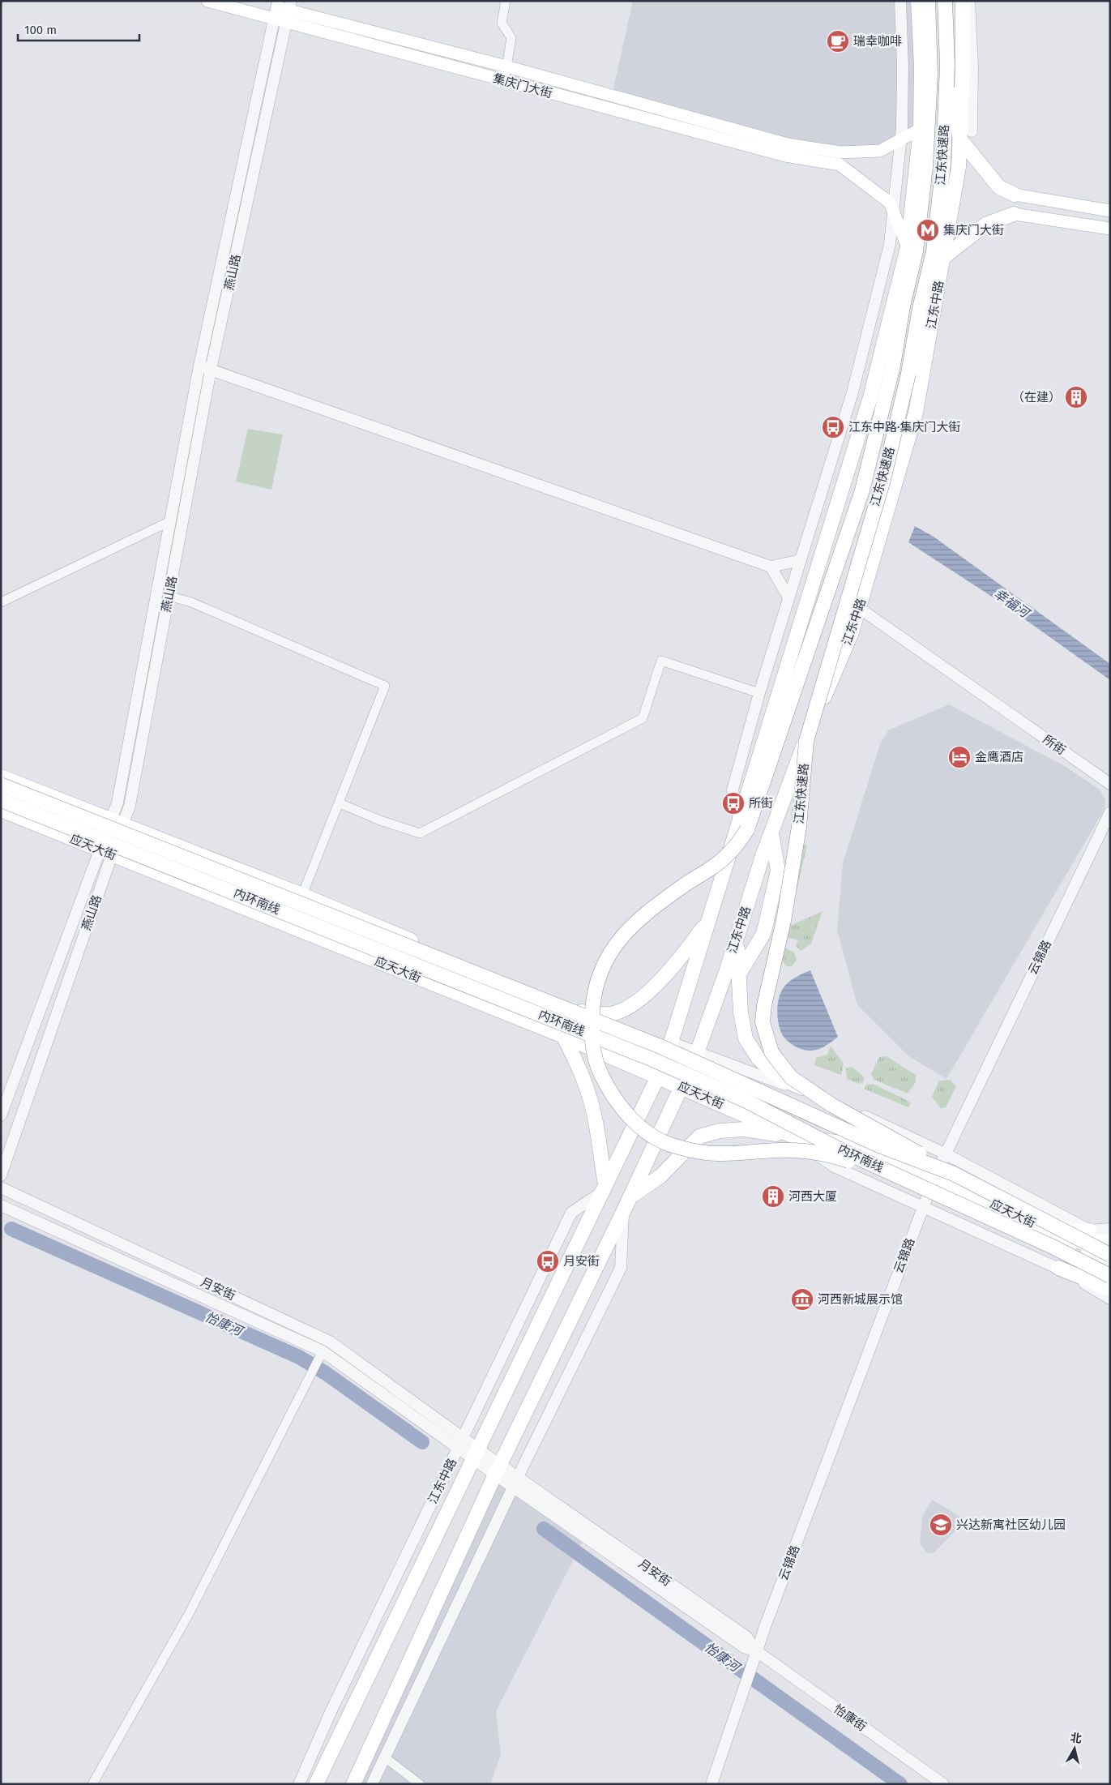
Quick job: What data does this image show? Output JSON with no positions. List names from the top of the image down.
{
  "streets": {
    "main road": [
      "集庆门大街",
      "江东快速路",
      "江东中路",
      "应天大街",
      "内环南线"
    ],
    "street": [
      "燕山路",
      "所街",
      "云锦路",
      "月安街",
      "怡康街"
    ]
  },
  "crossings": [
    ["集庆门大街", "燕山路"],
    ["江东快速路", "江东中路"],
    ["江东快速路", "内环南线"],
    ["燕山路", "应天大街"],
    ["江东中路", "所街"],
    ["江东中路", "应天大街"],
    ["江东中路", "月安街"],
    ["江东中路", "怡康街"],
    ["应天大街", "云锦路"],
    ["云锦路", "怡康街"],
    ["月安街", "怡康街"]
  ],
  "water": ["幸福河", "怡康河"],
  "places": {
    "cafe": ["瑞幸咖啡"],
    "metro station": ["集庆门大街"],
    "building": ["（在建）", "河西大厦"],
    "bus stop": ["江东中路·集庆门大街", "所街", "月安街"],
    "hotel": ["金鹰酒店"],
    "museum": ["河西新城展示馆"],
    "school or university": ["兴达新寓社区幼儿园"]
  },
  "scale_bar": "100 m",
  "north": "top"
}
